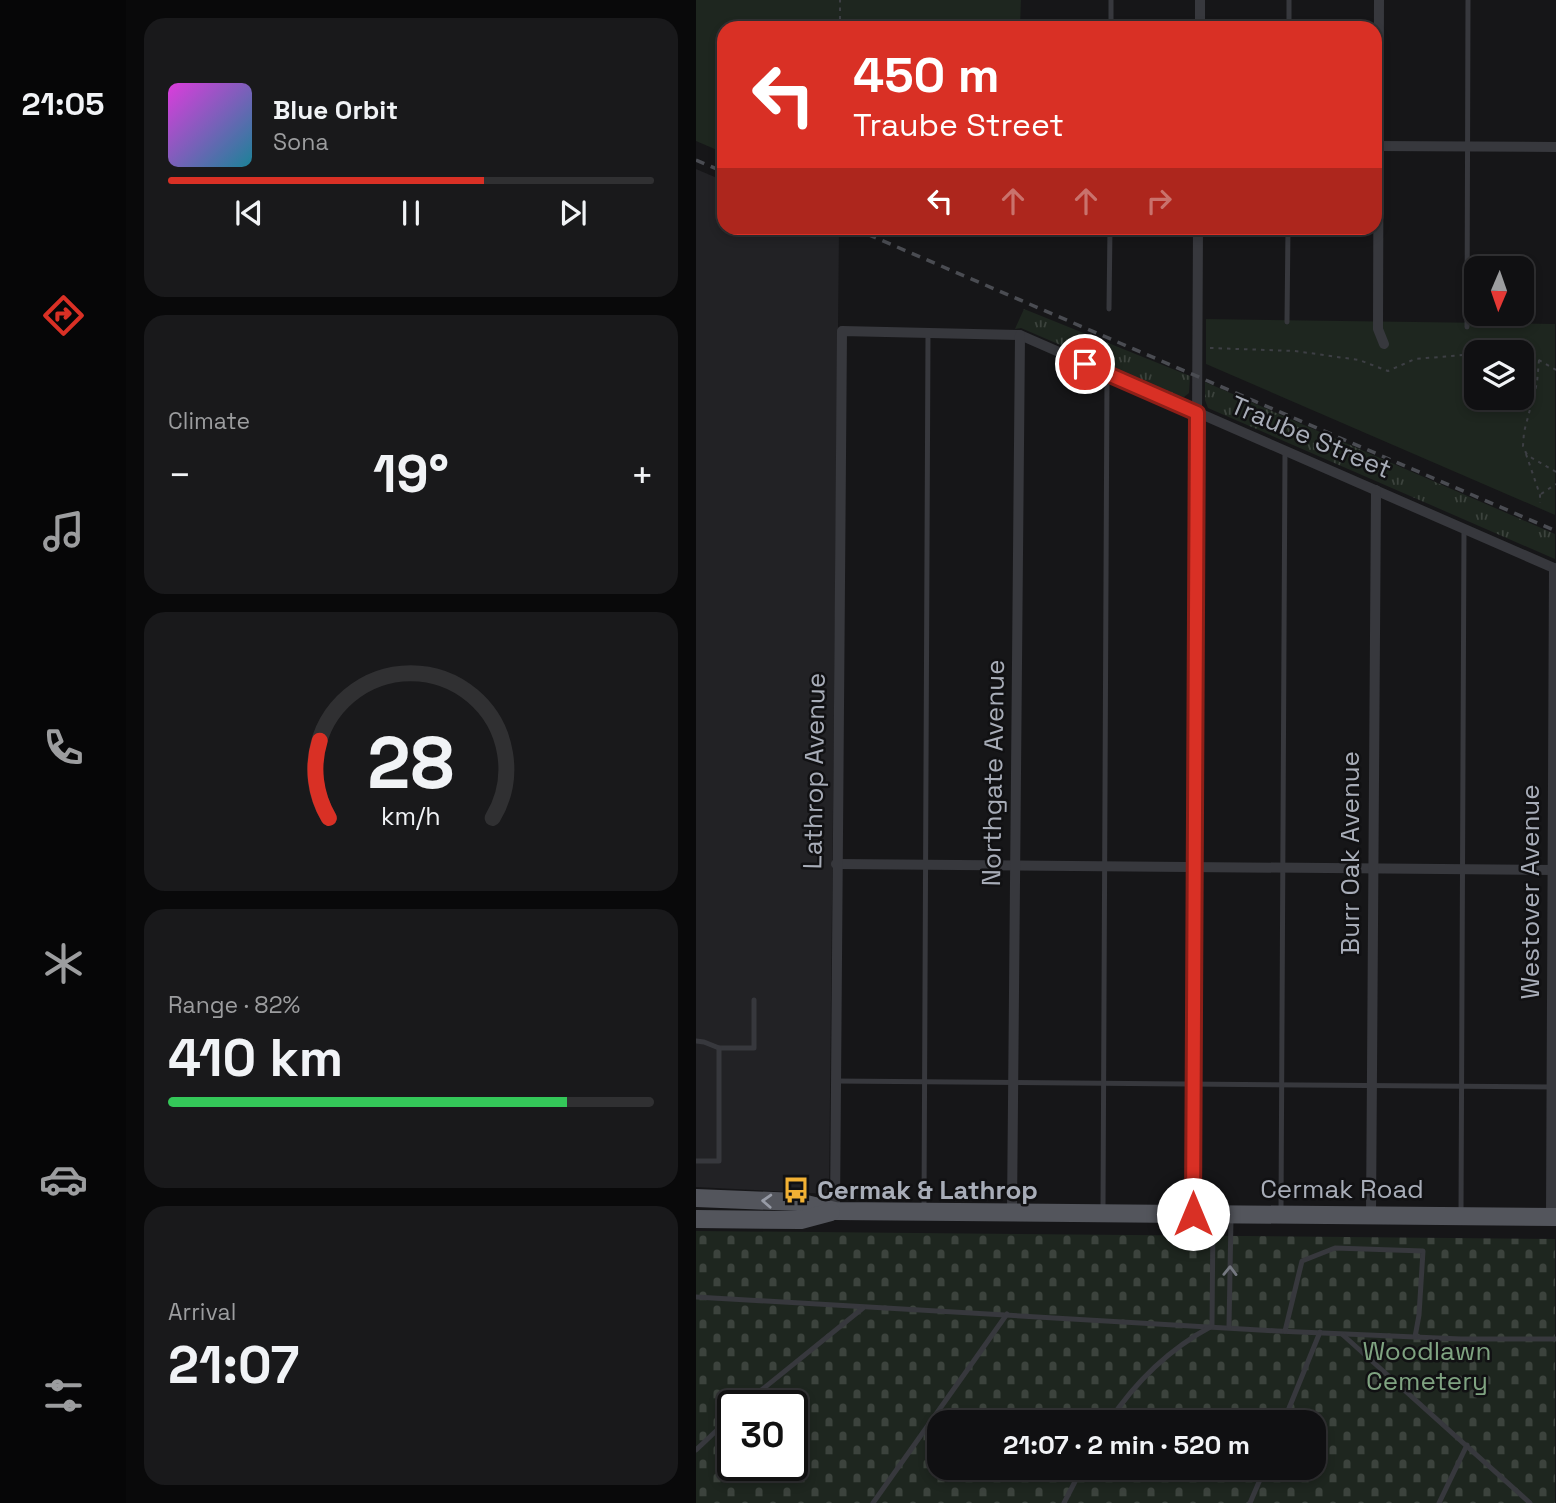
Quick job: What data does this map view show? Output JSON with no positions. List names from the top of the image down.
{
  "streets": {
    "main road": ["Cermak Road"],
    "street": [
      "Traube Street",
      "Lathrop Avenue",
      "Northgate Avenue",
      "Burr Oak Avenue",
      "Westover Avenue"
    ]
  },
  "crossings": [
    ["Traube Street", "Lathrop Avenue"],
    ["Traube Street", "Northgate Avenue"],
    ["Traube Street", "Burr Oak Avenue"],
    ["Traube Street", "Westover Avenue"],
    ["Lathrop Avenue", "Cermak Road"],
    ["Northgate Avenue", "Cermak Road"],
    ["Burr Oak Avenue", "Cermak Road"],
    ["Westover Avenue", "Cermak Road"]
  ],
  "parks": ["Woodlawn Cemetery"],
  "places": {
    "bus stop": ["Cermak & Lathrop"]
  },
  "north": "bottom",
  "page": {
    "tabs": "21:05",
    "turn": ["450 m", "Traube Street"],
    "song": ["Blue Orbit", "Sona"],
    "tile": [
      "Climate",
      ["Range · 82%", "410 km"],
      ["Arrival", "21:07"]
    ],
    "heat": ["−", "19°", "+"],
    "limit": "30",
    "trip": "21:07 · 2 min · 520 m",
    "gauge": ["28", "km/h"]
  }
}
